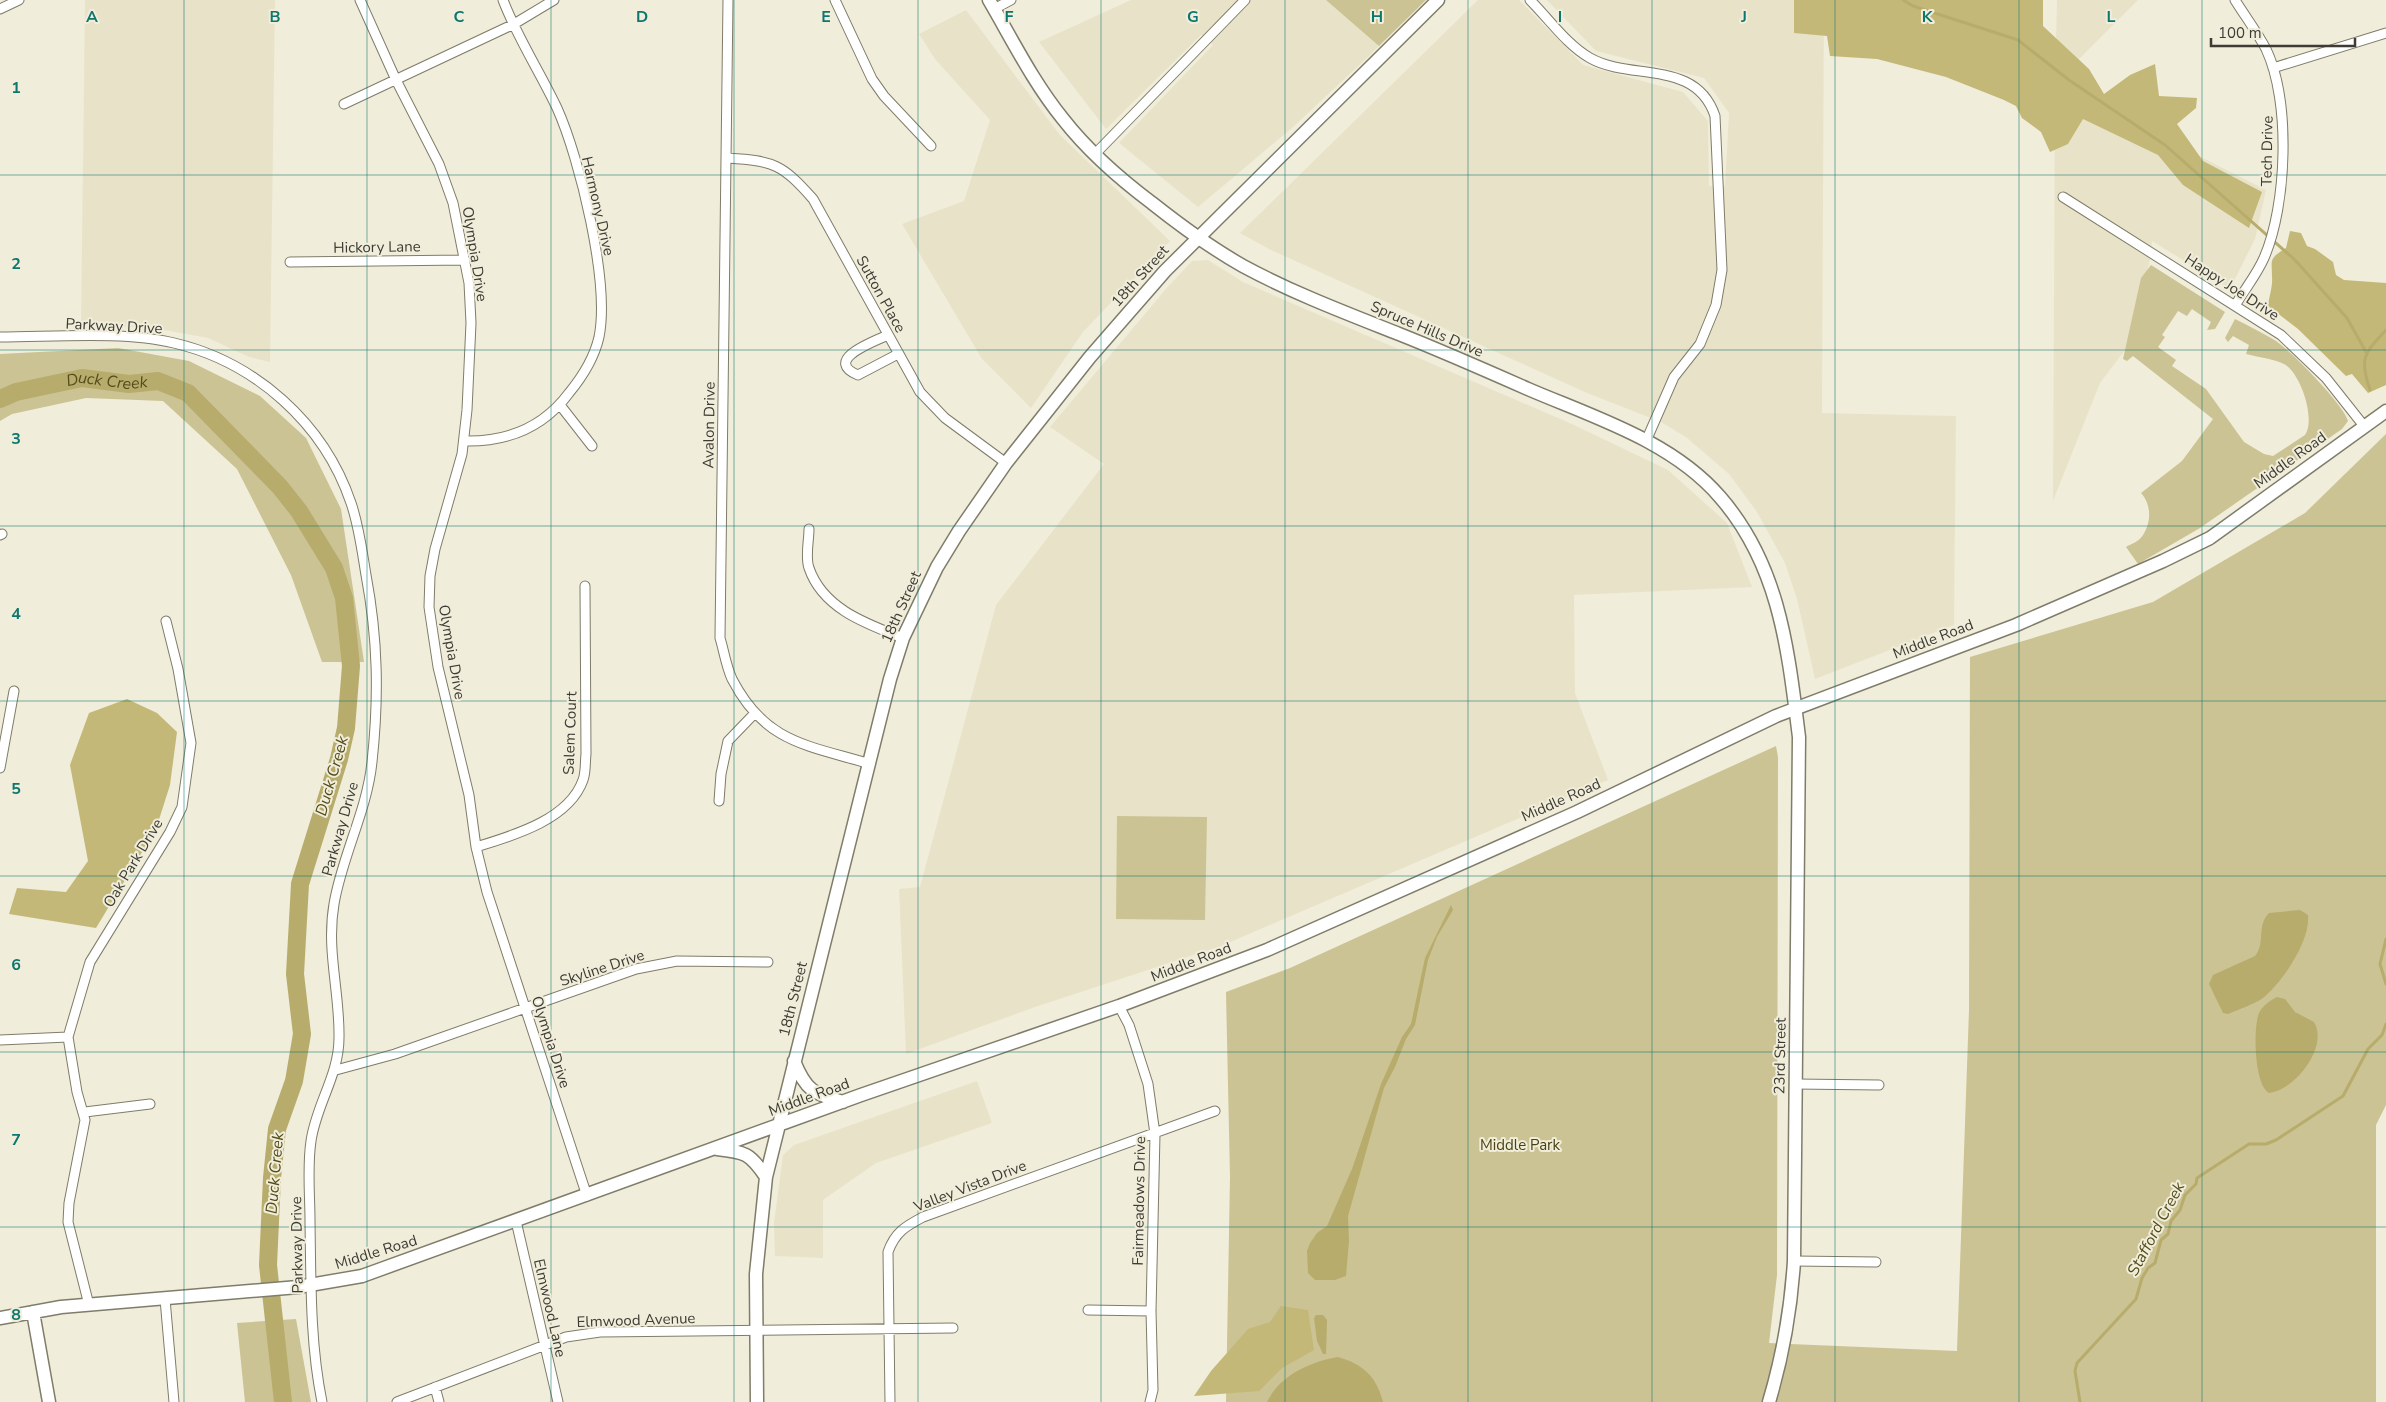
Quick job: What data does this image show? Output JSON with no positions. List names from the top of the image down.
{
  "streets": {
    "main road": [
      "18th Street",
      "Spruce Hills Drive",
      "Middle Road",
      "23rd Street"
    ],
    "street": [
      "Tech Drive",
      "Harmony Drive",
      "Hickory Lane",
      "Olympia Drive",
      "Happy Joe Drive",
      "Sutton Place",
      "Parkway Drive",
      "Avalon Drive",
      "Salem Court",
      "Oak Park Drive",
      "Skyline Drive",
      "Valley Vista Drive",
      "Fairmeadows Drive",
      "Elmwood Lane",
      "Elmwood Avenue"
    ]
  },
  "crossings": [
    ["Tech Drive", "Happy Joe Drive"],
    ["Harmony Drive", "Olympia Drive"],
    ["Hickory Lane", "Olympia Drive"],
    ["Olympia Drive", "Middle Road"],
    ["Olympia Drive", "Salem Court"],
    ["Olympia Drive", "Skyline Drive"],
    ["18th Street", "Sutton Place"],
    ["18th Street", "Spruce Hills Drive"],
    ["18th Street", "Avalon Drive"],
    ["18th Street", "Middle Road"],
    ["18th Street", "Elmwood Avenue"],
    ["Happy Joe Drive", "Middle Road"],
    ["Sutton Place", "Avalon Drive"],
    ["Parkway Drive", "Middle Road"],
    ["Parkway Drive", "Skyline Drive"],
    ["Spruce Hills Drive", "Middle Road"],
    ["Spruce Hills Drive", "23rd Street"],
    ["Middle Road", "Oak Park Drive"],
    ["Middle Road", "23rd Street"],
    ["Middle Road", "Fairmeadows Drive"],
    ["Middle Road", "Elmwood Lane"],
    ["Valley Vista Drive", "Fairmeadows Drive"],
    ["Valley Vista Drive", "Elmwood Avenue"],
    ["Elmwood Lane", "Elmwood Avenue"]
  ],
  "water": ["Duck Creek", "Stafford Creek"],
  "parks": ["Middle Park"],
  "scale_bar": "100 m",
  "grid": {
    "columns": [
      "A",
      "B",
      "C",
      "D",
      "E",
      "F",
      "G",
      "H",
      "I",
      "J",
      "K",
      "L"
    ],
    "rows": [
      "1",
      "2",
      "3",
      "4",
      "5",
      "6",
      "7",
      "8"
    ]
  }
}
